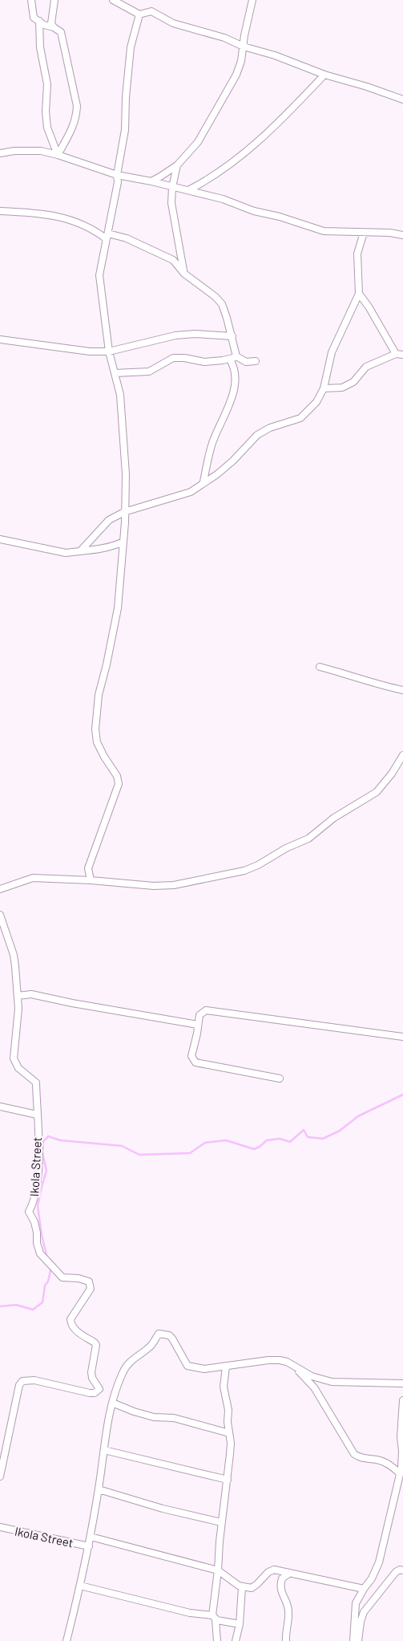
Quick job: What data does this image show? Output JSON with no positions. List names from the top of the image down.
{
  "streets": {
    "street": ["Ikola Street"]
  }
}
